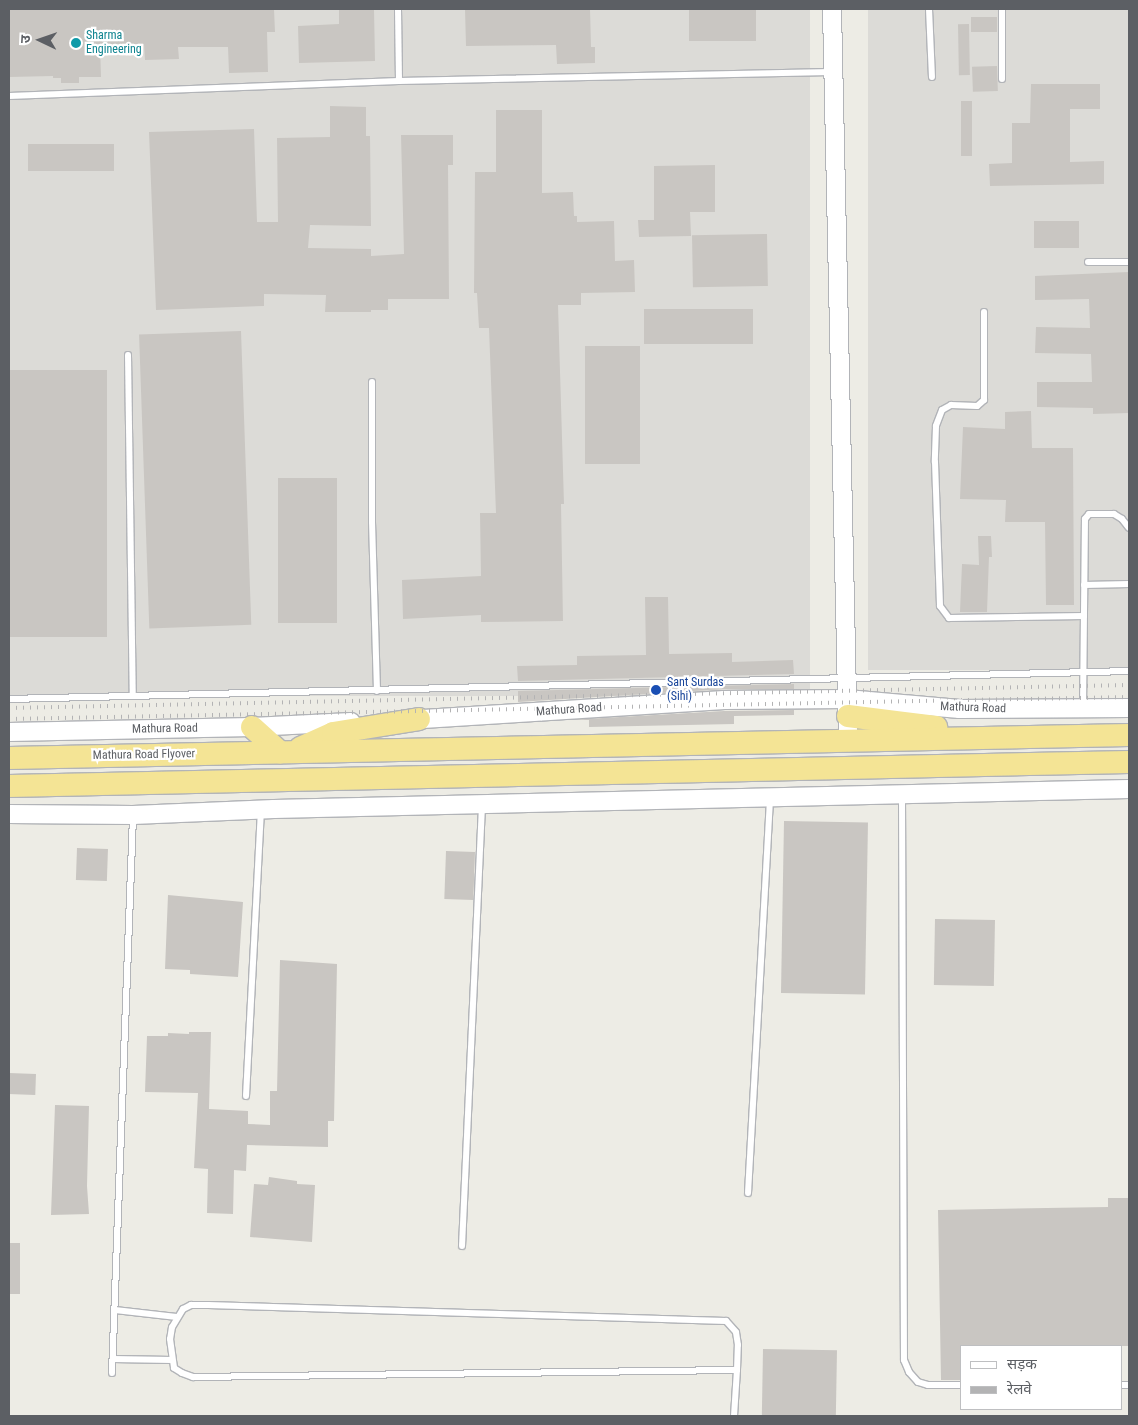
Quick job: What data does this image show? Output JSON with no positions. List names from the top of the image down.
{
  "streets": {
    "highway": ["Mathura Road Flyover"],
    "main road": ["Mathura Road"]
  },
  "places": ["Sharma Engineering", "Sant Surdas (Sihi)"],
  "legend": ["सड़क", "रेलवे"],
  "north": "left"
}
